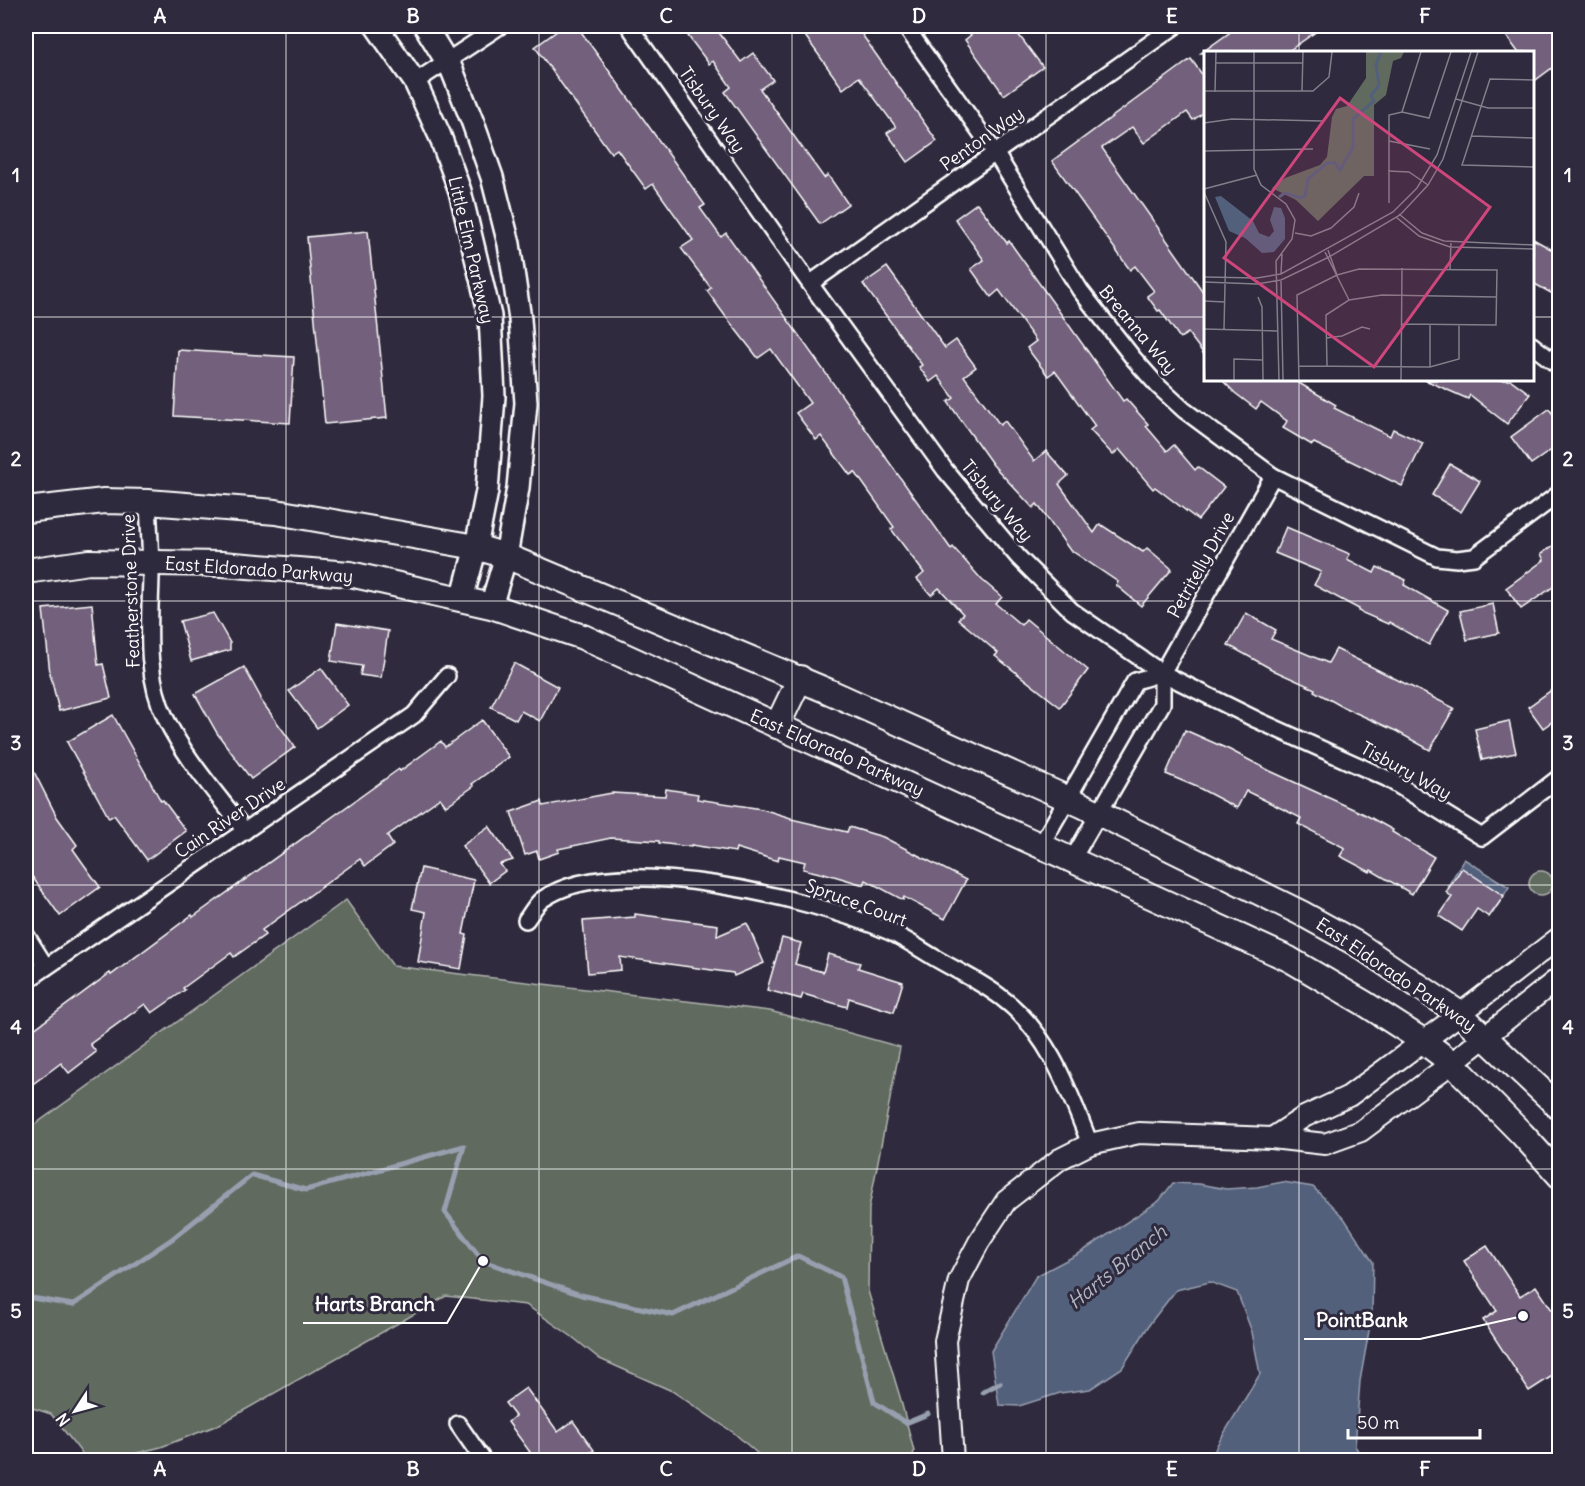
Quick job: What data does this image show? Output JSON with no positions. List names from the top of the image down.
{
  "streets": {
    "main road": ["Little Elm Parkway", "East Eldorado Parkway"],
    "street": [
      "Tisbury Way",
      "Penton Way",
      "Breanna Way",
      "Petritelly Drive",
      "Featherstone Drive",
      "Cain River Drive",
      "Spruce Court"
    ]
  },
  "crossings": [
    ["Tisbury Way", "Penton Way"],
    ["Tisbury Way", "Petritelly Drive"],
    ["Penton Way", "Breanna Way"],
    ["Little Elm Parkway", "East Eldorado Parkway"],
    ["Breanna Way", "Petritelly Drive"],
    ["Petritelly Drive", "East Eldorado Parkway"],
    ["East Eldorado Parkway", "Featherstone Drive"],
    ["Featherstone Drive", "Cain River Drive"]
  ],
  "water": ["Harts Branch"],
  "places": ["Harts Branch", "PointBank"],
  "scale_bar": "50 m",
  "north": "bottom left",
  "grid": {
    "columns": [
      "A",
      "B",
      "C",
      "D",
      "E",
      "F"
    ],
    "rows": [
      "1",
      "2",
      "3",
      "4",
      "5"
    ]
  }
}
